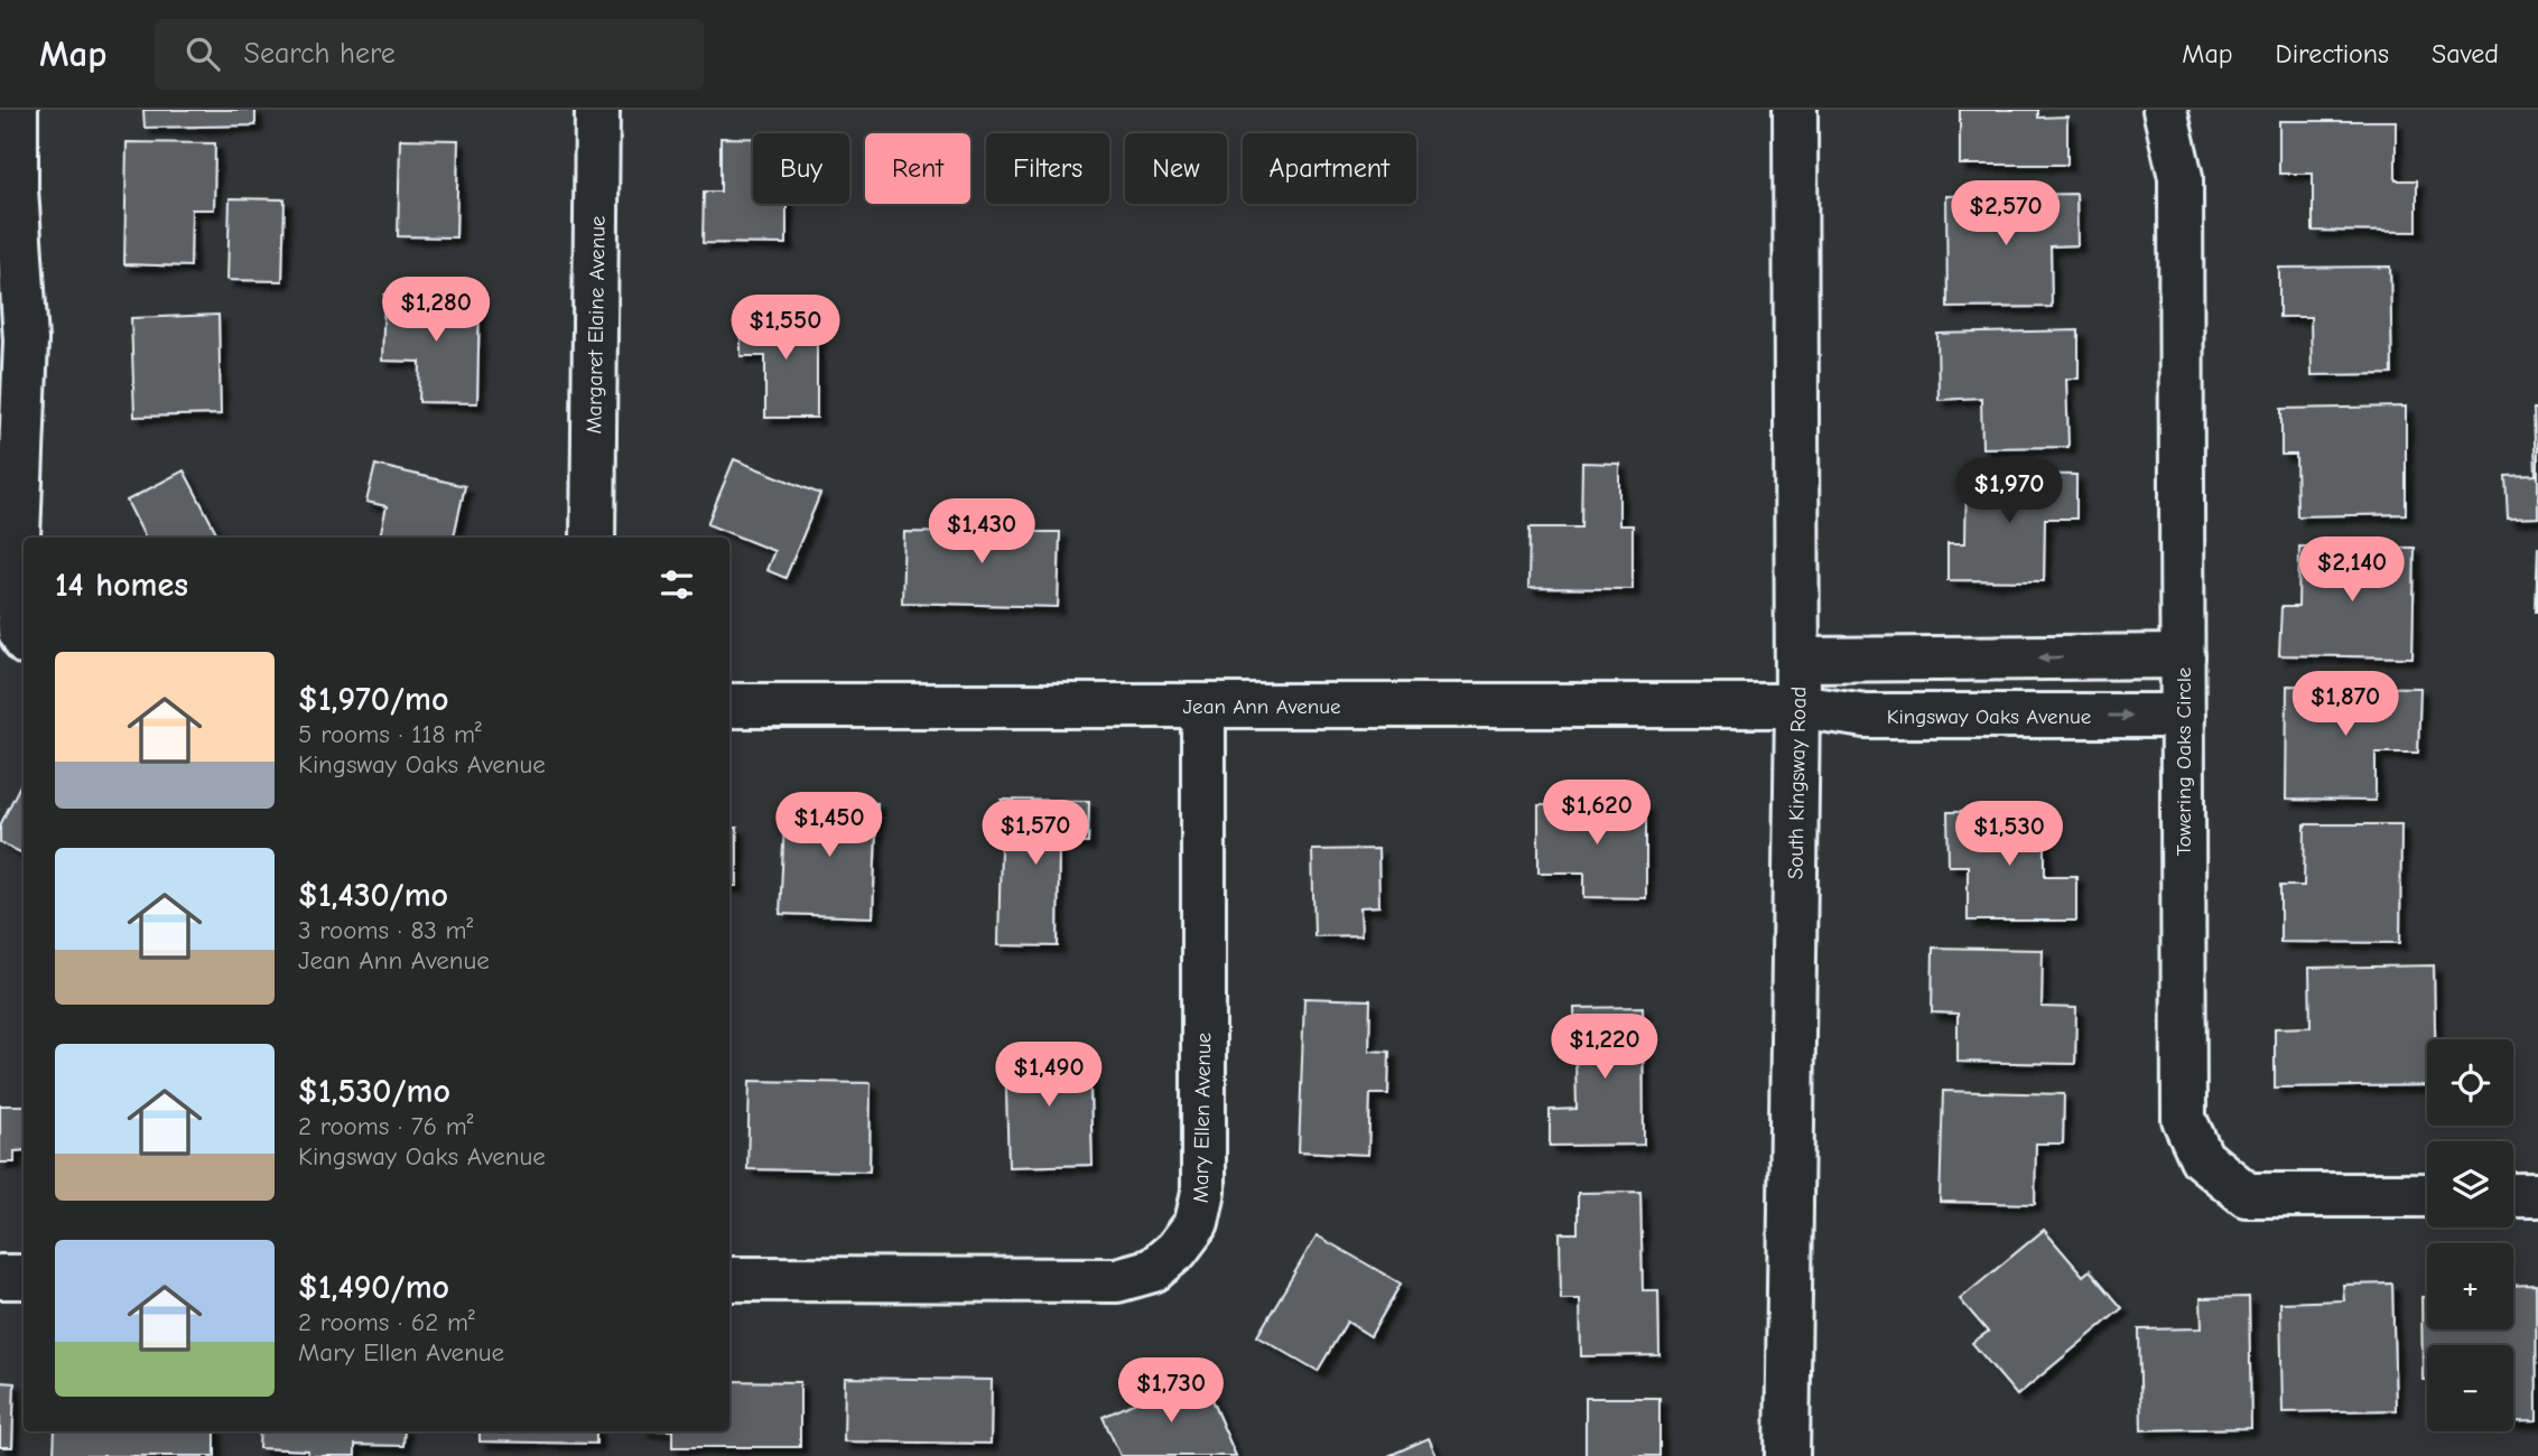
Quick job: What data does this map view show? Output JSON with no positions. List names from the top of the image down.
{
  "streets": {
    "street": [
      "Margaret Elaine Avenue",
      "Jean Ann Avenue",
      "Kingsway Oaks Avenue",
      "Towering Oaks Circle",
      "South Kingsway Road",
      "Mary Ellen Avenue"
    ]
  },
  "crossings": [
    ["Jean Ann Avenue", "Kingsway Oaks Avenue"],
    ["Jean Ann Avenue", "South Kingsway Road"],
    ["Jean Ann Avenue", "Mary Ellen Avenue"],
    ["Kingsway Oaks Avenue", "Towering Oaks Circle"],
    ["Kingsway Oaks Avenue", "South Kingsway Road"]
  ],
  "page": {
    "header": "Map",
    "search": "Search here",
    "nav": ["Map", "Directions", "Saved"],
    "chip": [
      "Buy",
      "Rent",
      "Filters",
      "New",
      "Apartment"
    ],
    "price": [
      "$2,570",
      "$1,280",
      "$1,550",
      "$1,970",
      "$1,430",
      "$2,140",
      "$1,870",
      "$1,620",
      "$1,450",
      "$1,570",
      "$1,530",
      "$1,220",
      "$1,490",
      "$1,730"
    ],
    "heading": "14 homes",
    "list": [
      {
        "name": "$1,970/mo",
        "note": "5 rooms · 118 m² · Kingsway Oaks Avenue"
      },
      {
        "name": "$1,430/mo",
        "note": "3 rooms · 83 m² · Jean Ann Avenue"
      },
      {
        "name": "$1,530/mo",
        "note": "2 rooms · 76 m² · Kingsway Oaks Avenue"
      },
      {
        "name": "$1,490/mo",
        "note": "2 rooms · 62 m² · Mary Ellen Avenue"
      }
    ],
    "map_buttons": ["+", "−"]
  }
}
